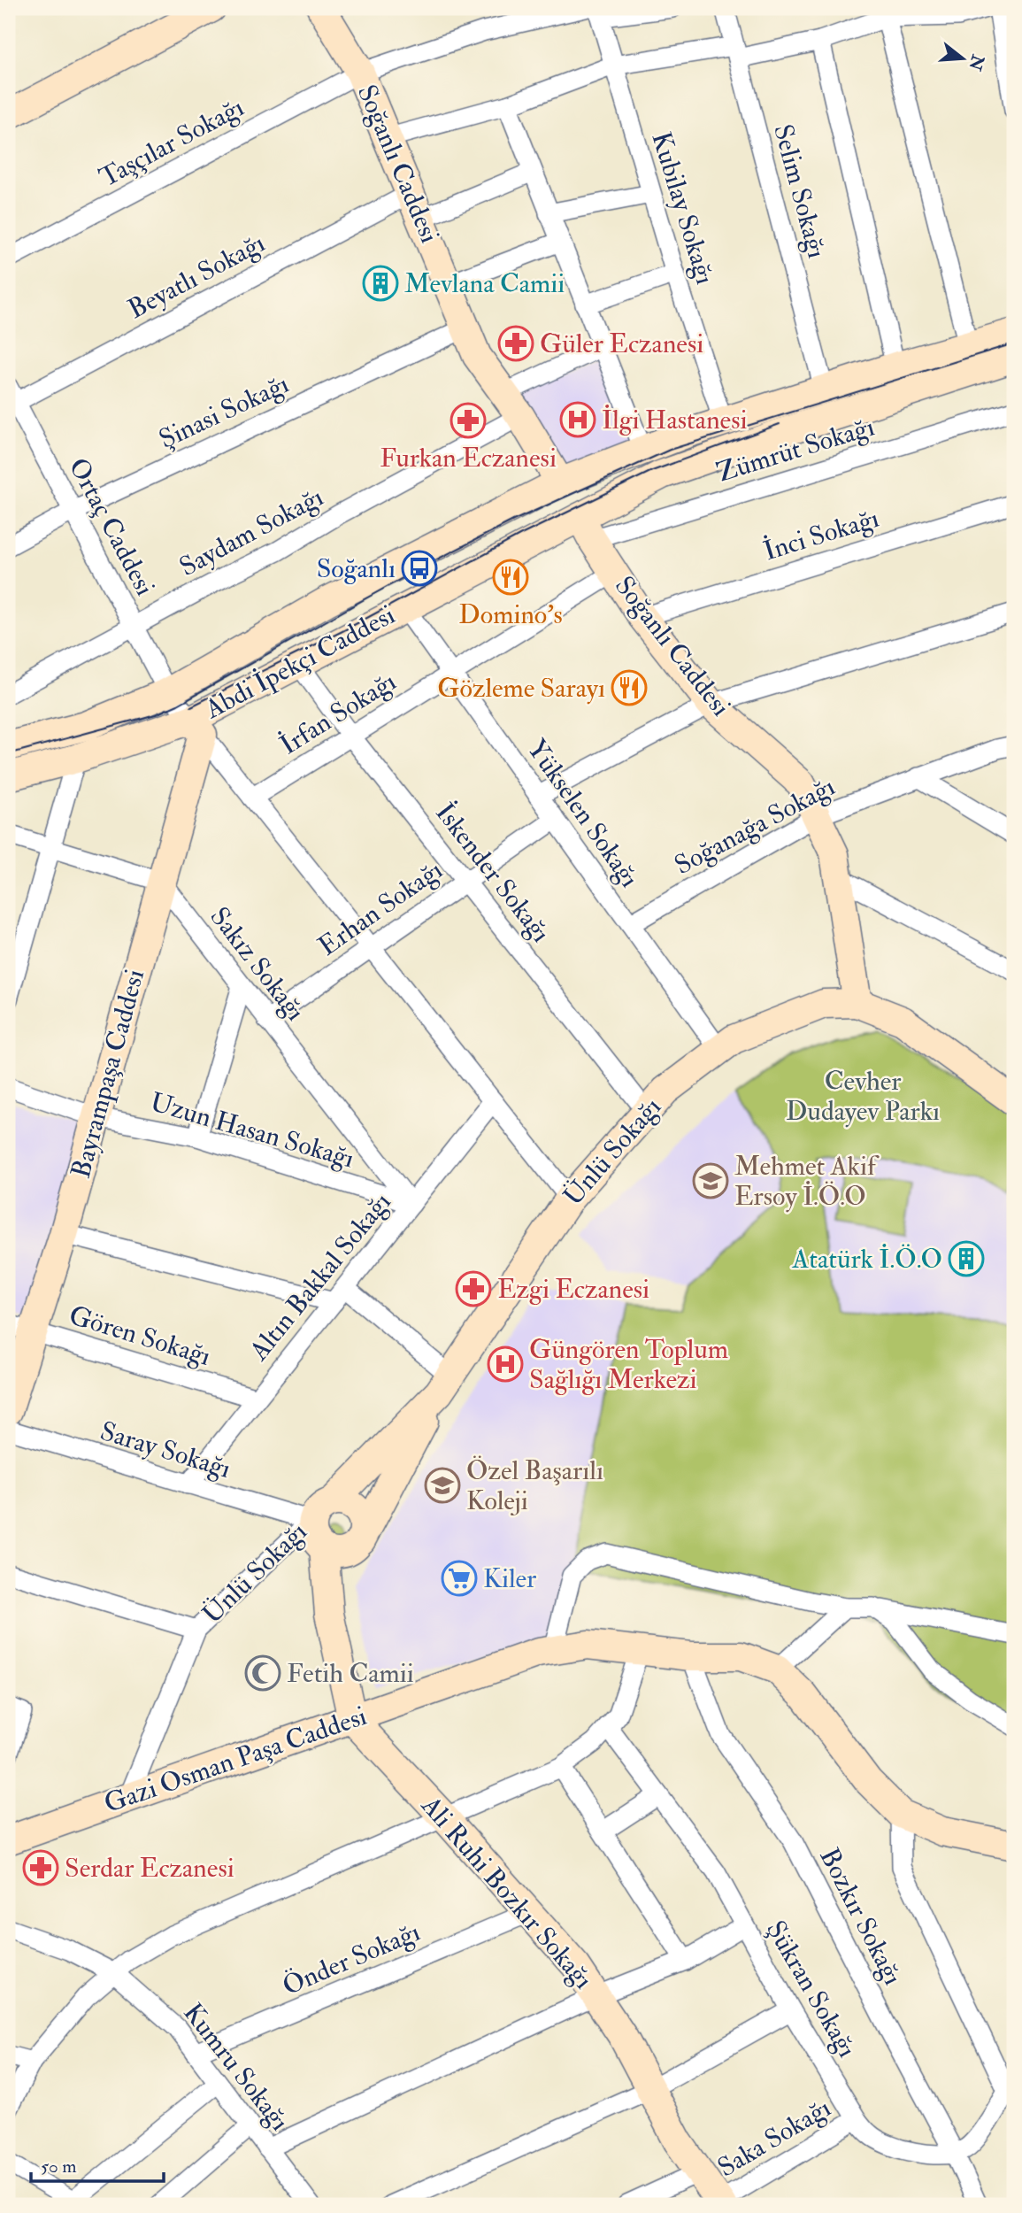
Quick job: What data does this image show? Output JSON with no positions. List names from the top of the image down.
{
  "streets": {
    "street": [
      "Taşçılar Sokağı",
      "Soğanlı Caddesi",
      "Selim Sokağı",
      "Kubilay Sokağı",
      "Beyatlı Sokağı",
      "Şinasi Sokağı",
      "Zümrüt Sokağı",
      "Ortaç Caddesi",
      "Saydam Sokağı",
      "İnci Sokağı",
      "Abdi İpekçi Caddesi",
      "İrfan Sokağı",
      "Yükselen Sokağı",
      "Soğanağa Sokağı",
      "İskender Sokağı",
      "Erhan Sokağı",
      "Sakız Sokağı",
      "Bayrampaşa Caddesi",
      "Uzun Hasan Sokağı",
      "Ünlü Sokağı",
      "Altın Bakkal Sokağı",
      "Gören Sokağı",
      "Saray Sokağı",
      "Gazi Osman Paşa Caddesi",
      "Ali Ruhi Bozkır Sokağı",
      "Bozkır Sokağı",
      "Önder Sokağı",
      "Şükran Sokağı",
      "Kumru Sokağı",
      "Saka Sokağı"
    ]
  },
  "crossings": [
    ["Taşçılar Sokağı", "Soğanlı Caddesi"],
    ["Soğanlı Caddesi", "Beyatlı Sokağı"],
    ["Soğanlı Caddesi", "Şinasi Sokağı"],
    ["Soğanlı Caddesi", "Zümrüt Sokağı"],
    ["Soğanlı Caddesi", "Saydam Sokağı"],
    ["Soğanlı Caddesi", "İnci Sokağı"],
    ["Soğanlı Caddesi", "Abdi İpekçi Caddesi"],
    ["Soğanlı Caddesi", "İrfan Sokağı"],
    ["Soğanlı Caddesi", "Soğanağa Sokağı"],
    ["Soğanlı Caddesi", "Ünlü Sokağı"],
    ["Selim Sokağı", "Abdi İpekçi Caddesi"],
    ["Kubilay Sokağı", "Abdi İpekçi Caddesi"],
    ["Beyatlı Sokağı", "Ortaç Caddesi"],
    ["Şinasi Sokağı", "Ortaç Caddesi"],
    ["Zümrüt Sokağı", "Abdi İpekçi Caddesi"],
    ["Ortaç Caddesi", "Saydam Sokağı"],
    ["Ortaç Caddesi", "Abdi İpekçi Caddesi"],
    ["Ortaç Caddesi", "İrfan Sokağı"],
    ["Ortaç Caddesi", "Erhan Sokağı"],
    ["Ortaç Caddesi", "Bayrampaşa Caddesi"],
    ["Ortaç Caddesi", "Ünlü Sokağı"],
    ["Ortaç Caddesi", "Altın Bakkal Sokağı"],
    ["Abdi İpekçi Caddesi", "Yükselen Sokağı"],
    ["Abdi İpekçi Caddesi", "İskender Sokağı"],
    ["Abdi İpekçi Caddesi", "Bayrampaşa Caddesi"],
    ["İrfan Sokağı", "Yükselen Sokağı"],
    ["İrfan Sokağı", "İskender Sokağı"],
    ["Yükselen Sokağı", "Soğanağa Sokağı"],
    ["Yükselen Sokağı", "Erhan Sokağı"],
    ["Yükselen Sokağı", "Ünlü Sokağı"],
    ["İskender Sokağı", "Erhan Sokağı"],
    ["İskender Sokağı", "Ünlü Sokağı"],
    ["Erhan Sokağı", "Sakız Sokağı"],
    ["Sakız Sokağı", "Bayrampaşa Caddesi"],
    ["Sakız Sokağı", "Uzun Hasan Sokağı"],
    ["Sakız Sokağı", "Altın Bakkal Sokağı"],
    ["Bayrampaşa Caddesi", "Uzun Hasan Sokağı"],
    ["Bayrampaşa Caddesi", "Gören Sokağı"],
    ["Uzun Hasan Sokağı", "Altın Bakkal Sokağı"],
    ["Ünlü Sokağı", "Saray Sokağı"],
    ["Altın Bakkal Sokağı", "Gören Sokağı"],
    ["Altın Bakkal Sokağı", "Saray Sokağı"],
    ["Gazi Osman Paşa Caddesi", "Ali Ruhi Bozkır Sokağı"],
    ["Gazi Osman Paşa Caddesi", "Bozkır Sokağı"],
    ["Ali Ruhi Bozkır Sokağı", "Önder Sokağı"],
    ["Ali Ruhi Bozkır Sokağı", "Saka Sokağı"],
    ["Bozkır Sokağı", "Şükran Sokağı"],
    ["Önder Sokağı", "Kumru Sokağı"],
    ["Şükran Sokağı", "Saka Sokağı"]
  ],
  "parks": ["Cevher Dudayev Parkı"],
  "places": {
    "building": ["Mevlana Camii", "Atatürk İ.Ö.O"],
    "pharmacy": [
      "Güler Eczanesi",
      "Furkan Eczanesi",
      "Ezgi Eczanesi",
      "Serdar Eczanesi"
    ],
    "hospital": ["İlgi Hastanesi", "Güngören Toplum Sağlığı Merkezi"],
    "bus stop": ["Soğanlı"],
    "restaurant": ["Domino's", "Gözleme Sarayı"],
    "school or university": ["Mehmet Akif Ersoy İ.Ö.O", "Özel Başarılı Koleji"],
    "supermarket": ["Kiler"],
    "mosque": ["Fetih Camii"]
  },
  "scale_bar": "50 m",
  "north": "right"
}
